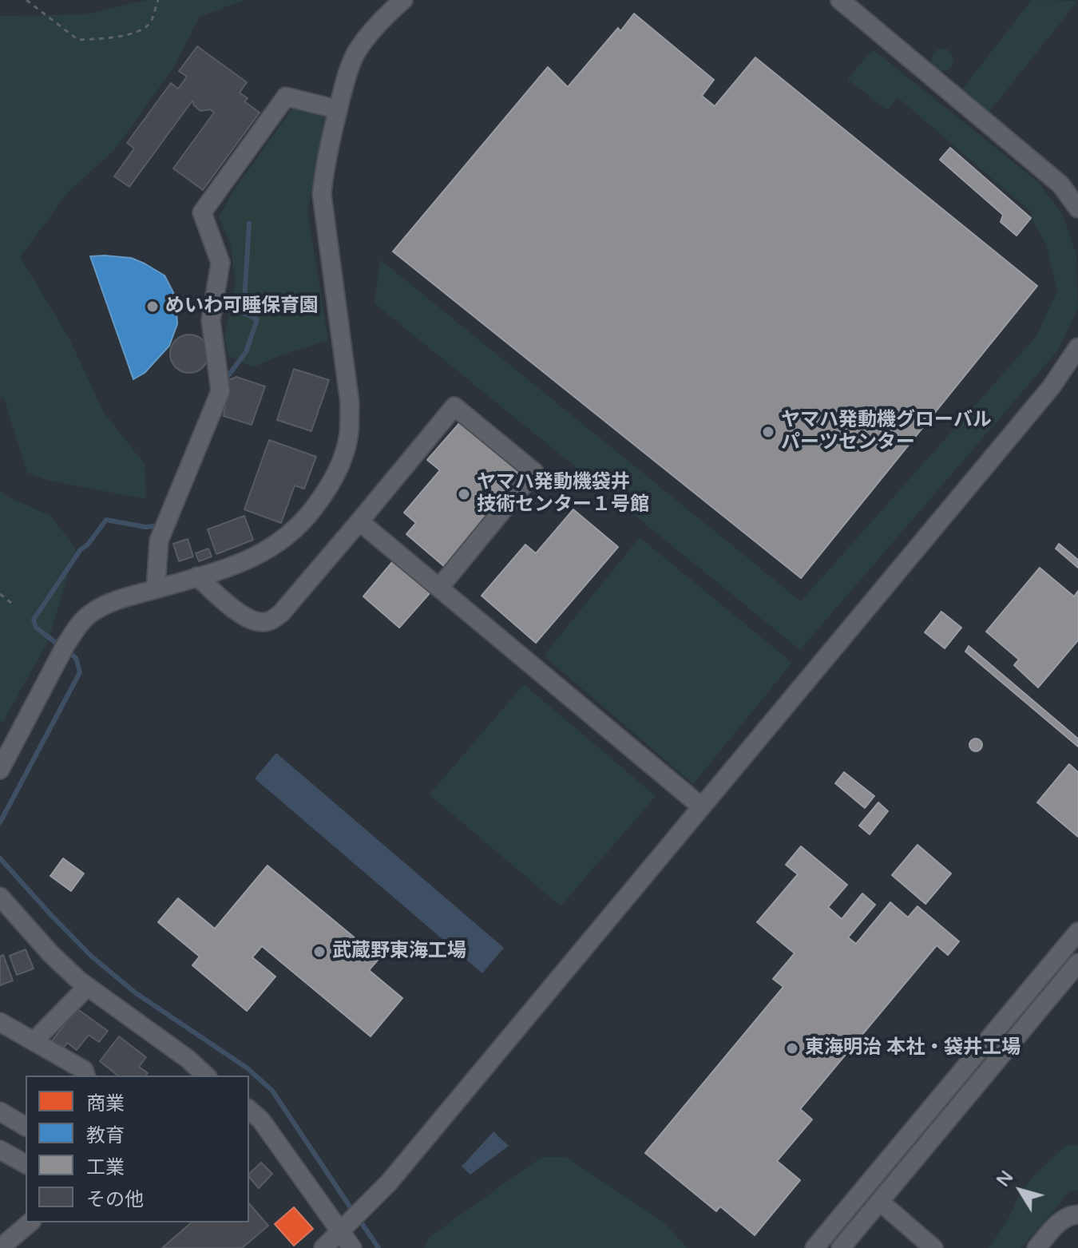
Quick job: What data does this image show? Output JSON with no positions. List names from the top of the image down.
{
  "places": [
    "めいわ可睡保育園",
    "ヤマハ発動機グローバル パーツセンター",
    "ヤマハ発動機袋井 技術センター１号館",
    "武蔵野東海工場",
    "東海明治 本社・袋井工場"
  ],
  "legend": [
    "商業",
    "教育",
    "工業",
    "その他"
  ],
  "north": "top left"
}
